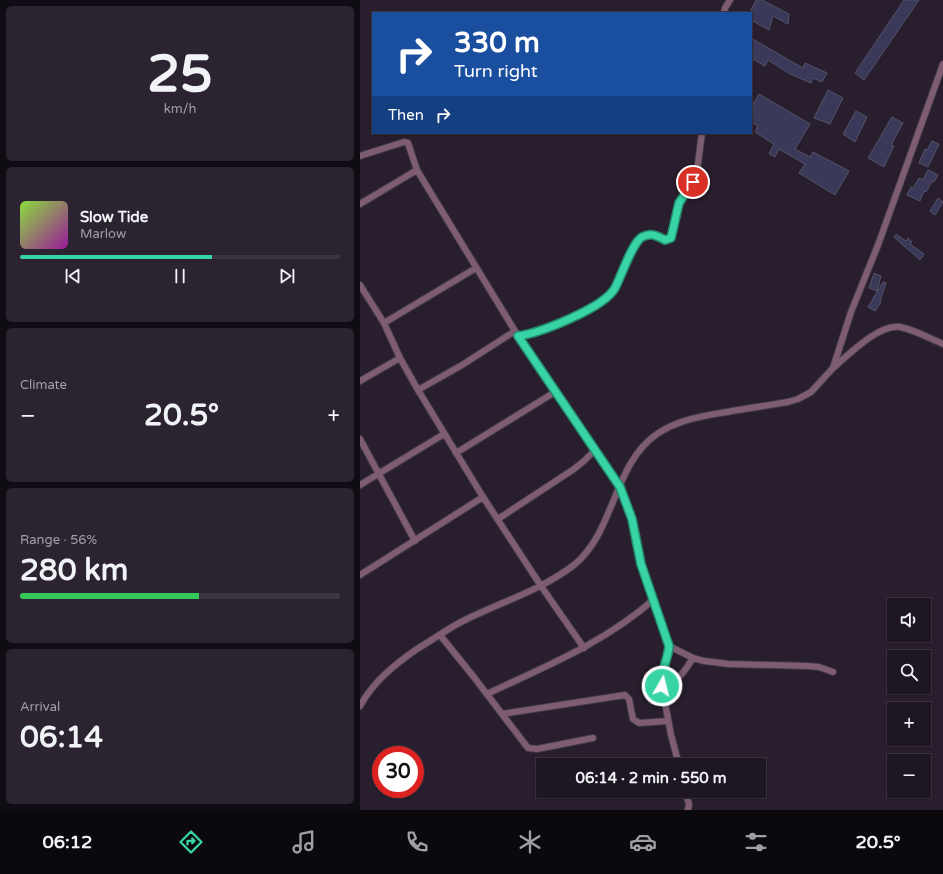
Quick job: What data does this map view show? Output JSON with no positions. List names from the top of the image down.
{
  "page": {
    "tile": [
      ["25", "km/h"],
      "Climate",
      ["Range · 56%", "280 km"],
      ["Arrival", "06:14"]
    ],
    "turn": ["330 m", "Turn right"],
    "then": "Then",
    "song": ["Slow Tide", "Marlow"],
    "heat": ["−", "20.5°", "+"],
    "map_buttons": ["+", "−"],
    "limit": "30",
    "trip": "06:14 · 2 min · 550 m",
    "tabs": ["06:12", "20.5°"]
  }
}
